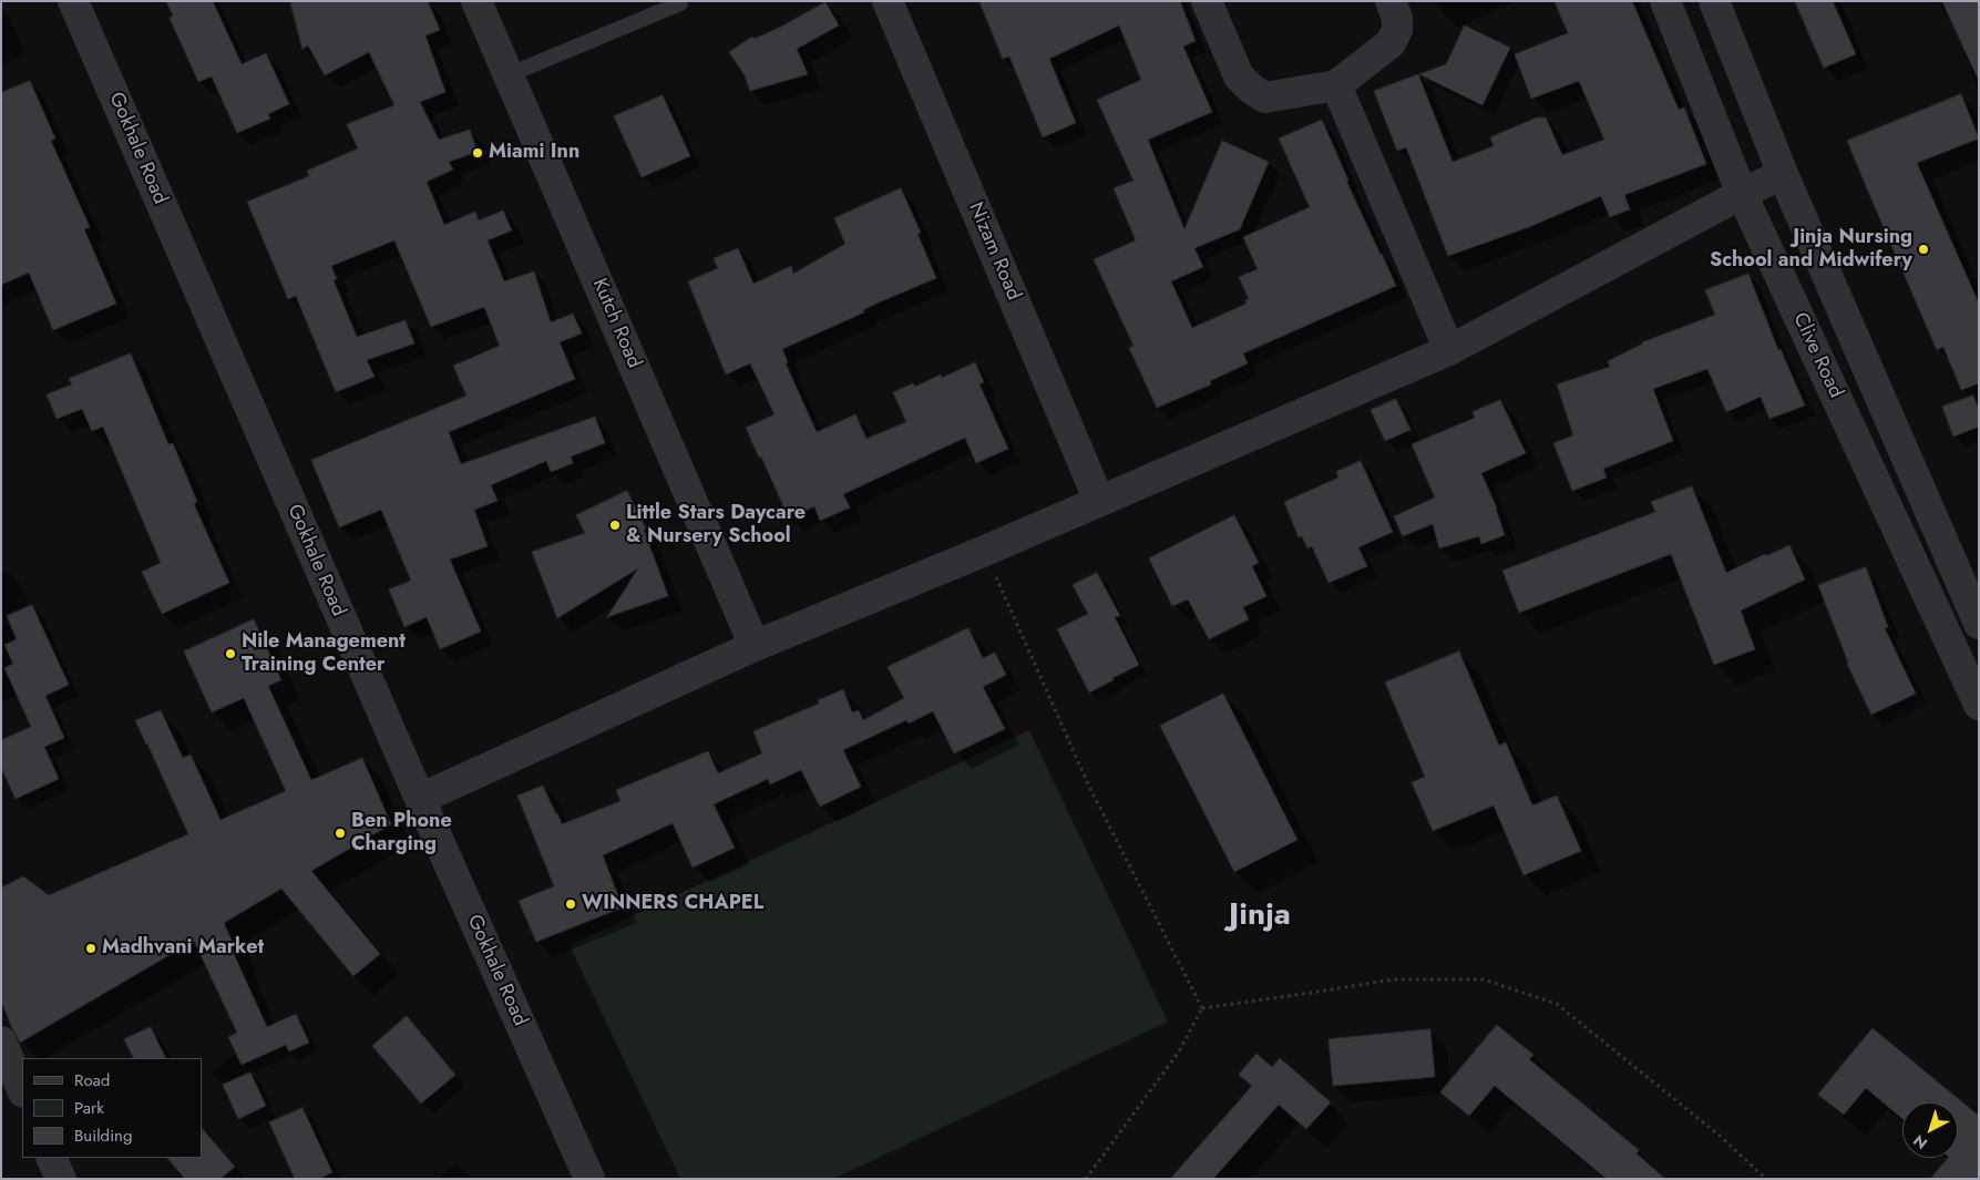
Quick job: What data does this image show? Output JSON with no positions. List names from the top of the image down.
{
  "streets": {
    "street": [
      "Gokhale Road",
      "Nizam Road",
      "Kutch Road",
      "Clive Road"
    ]
  },
  "districts": ["Jinja"],
  "places": [
    "Miami Inn",
    "Jinja Nursing School and Midwifery",
    "Little Stars Daycare & Nursery School",
    "Nile Management Training Center",
    "Ben Phone Charging",
    "WINNERS CHAPEL",
    "Madhvani Market"
  ],
  "legend": ["Road", "Park", "Building"],
  "north": "bottom left"
}
